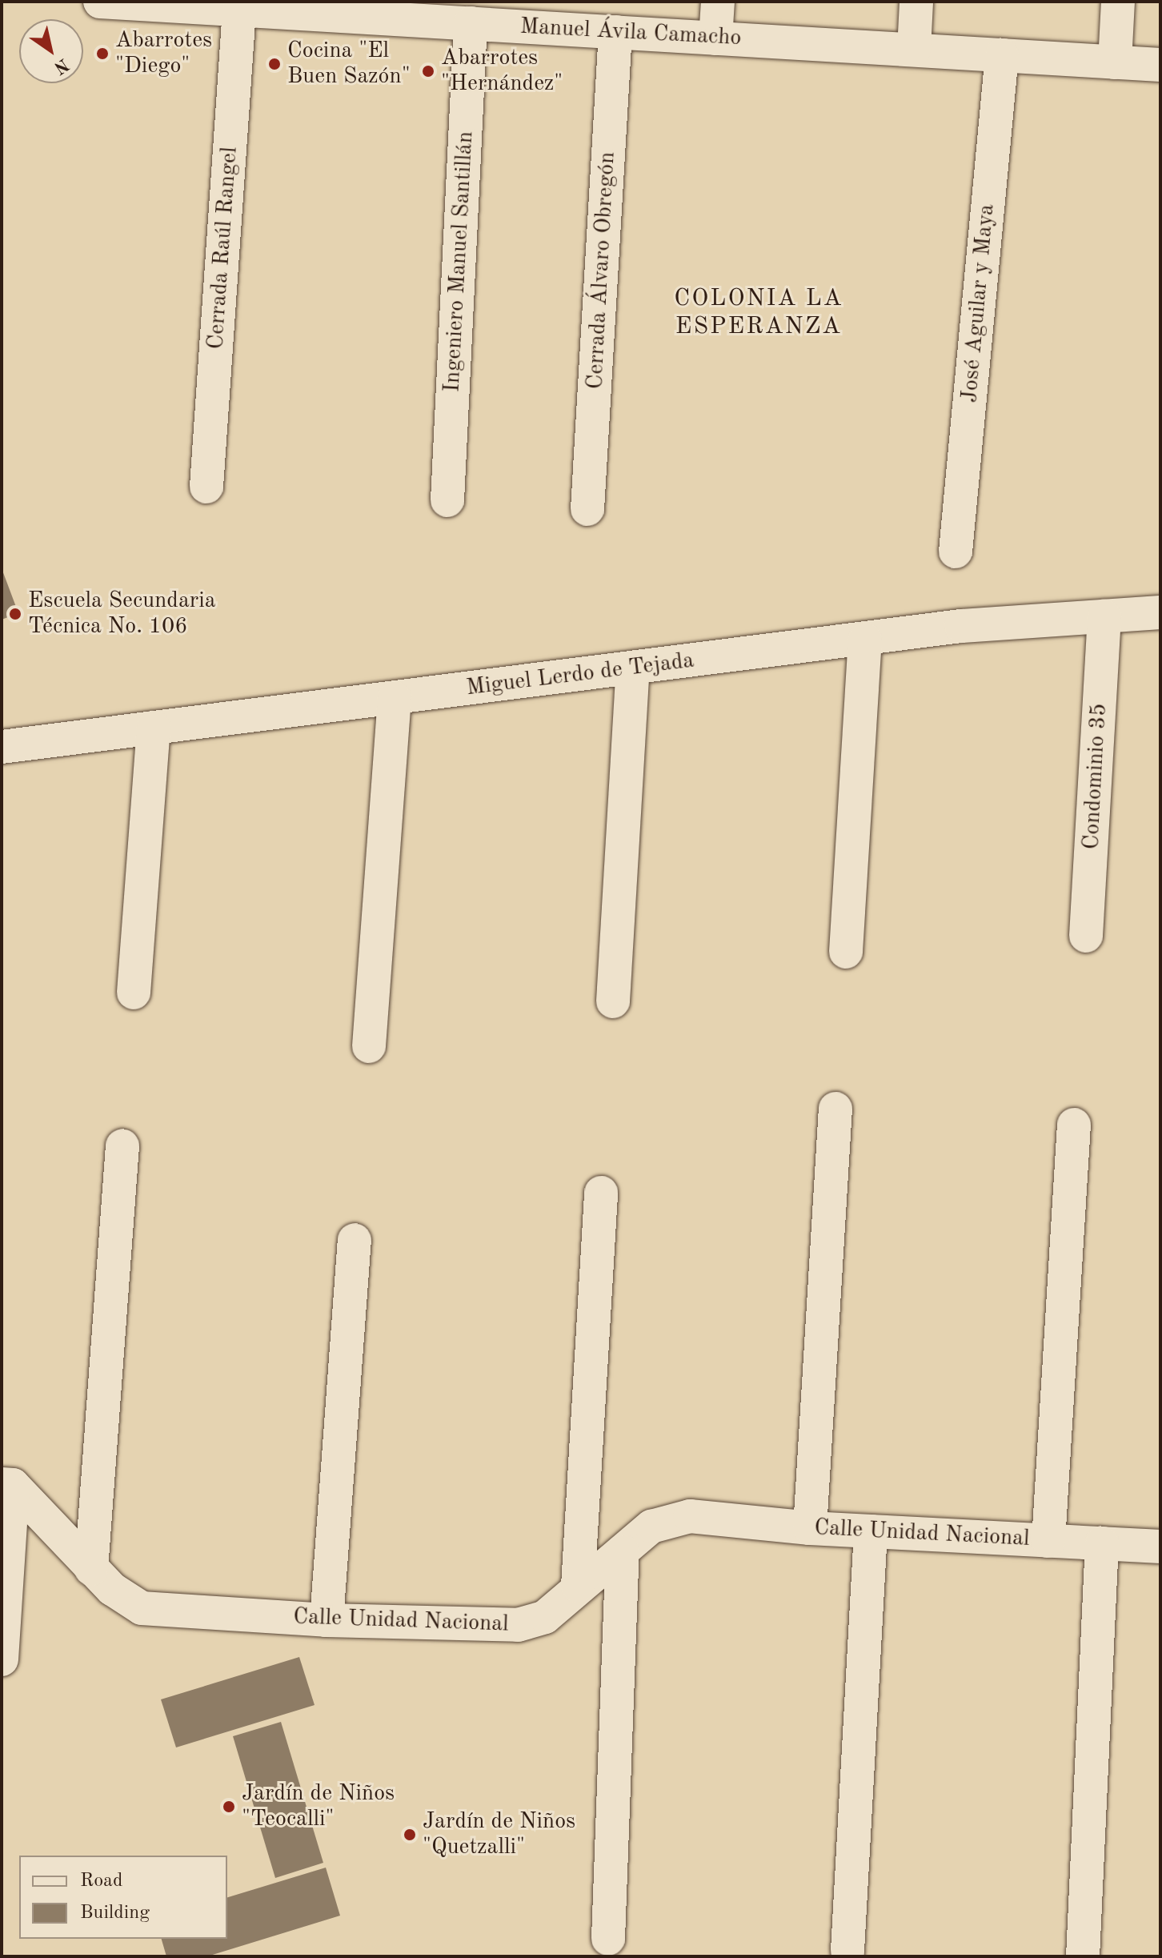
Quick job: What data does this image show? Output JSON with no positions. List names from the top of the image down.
{
  "streets": {
    "street": [
      "Manuel Ávila Camacho",
      "Cerrada Raúl Rangel",
      "Ingeniero Manuel Santillán",
      "Cerrada Álvaro Obregón",
      "José Aguilar y Maya",
      "Miguel Lerdo de Tejada",
      "Condominio 35",
      "Calle Unidad Nacional"
    ]
  },
  "crossings": [
    ["Manuel Ávila Camacho", "Cerrada Raúl Rangel"],
    ["Manuel Ávila Camacho", "Ingeniero Manuel Santillán"],
    ["Manuel Ávila Camacho", "Cerrada Álvaro Obregón"],
    ["Manuel Ávila Camacho", "José Aguilar y Maya"],
    ["Miguel Lerdo de Tejada", "Condominio 35"]
  ],
  "districts": ["COLONIA LA ESPERANZA"],
  "places": [
    "Abarrotes \"Diego\"",
    "Cocina \"El Buen Sazón\"",
    "Abarrotes \"Hernández\"",
    "Escuela Secundaria Técnica No. 106",
    "Jardín de Niños \"Teocalli\"",
    "Jardín de Niños \"Quetzalli\""
  ],
  "legend": ["Road", "Building"],
  "north": "bottom right"
}
